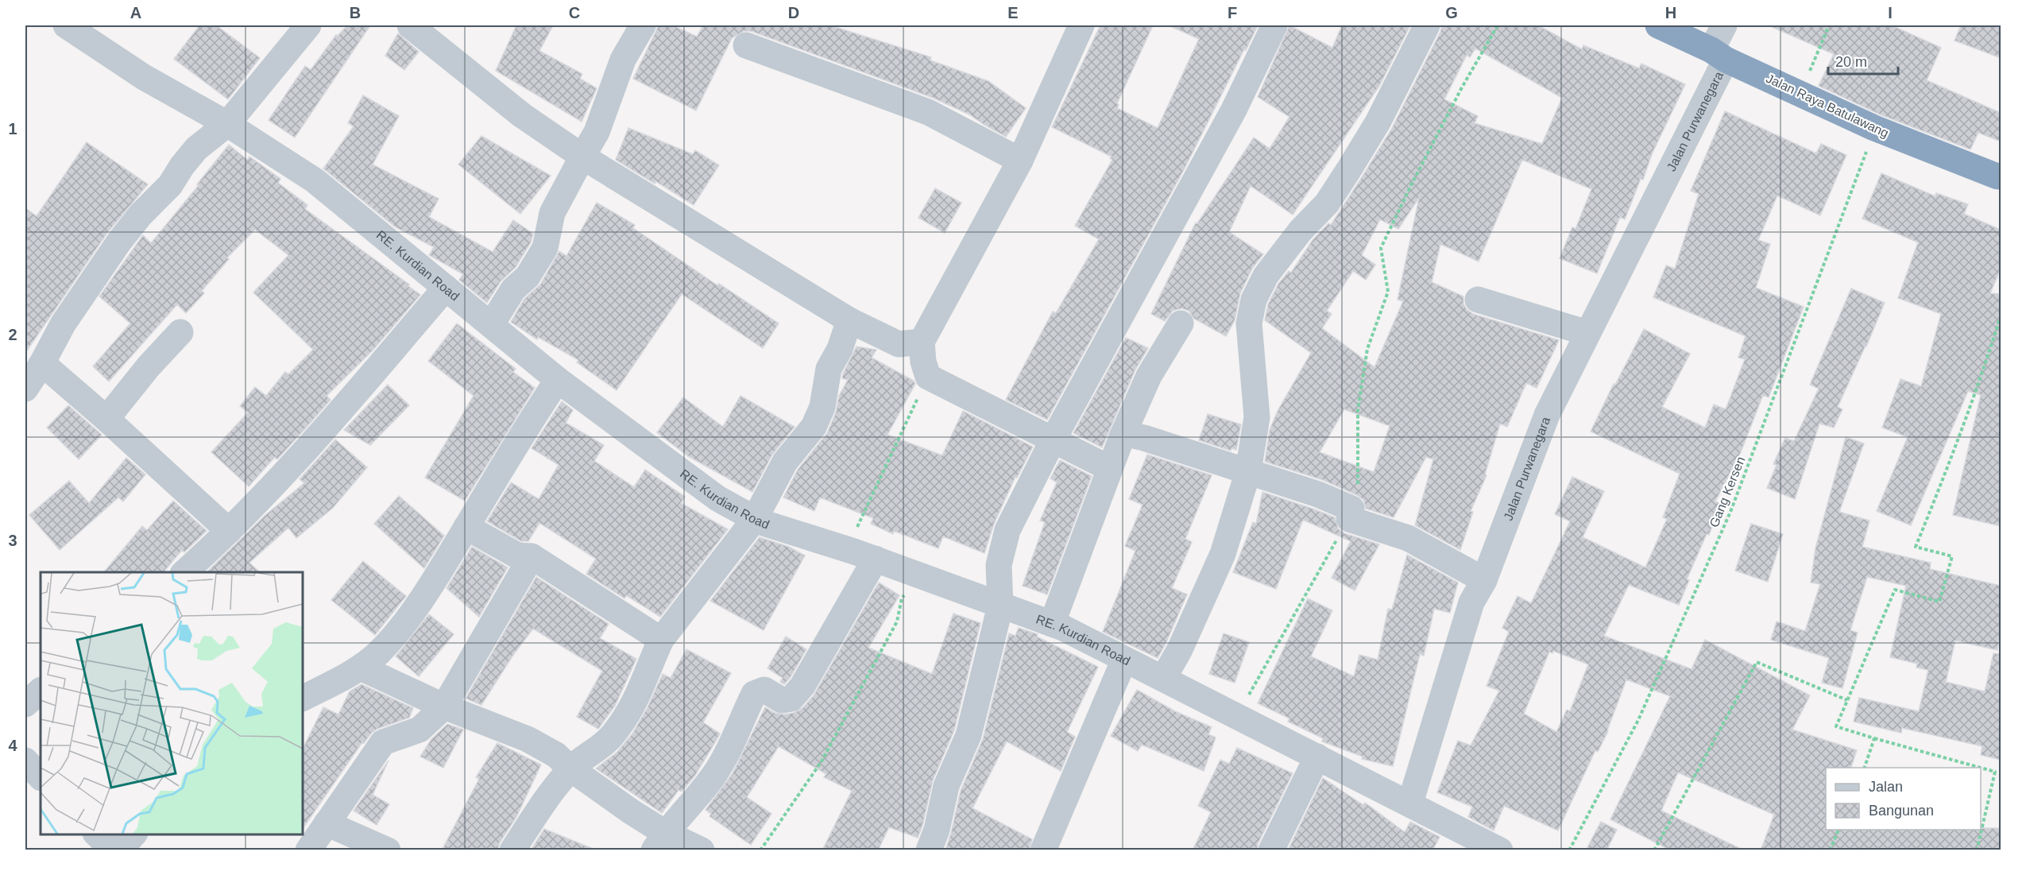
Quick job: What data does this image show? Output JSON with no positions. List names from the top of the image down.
{
  "streets": {
    "highway": ["Jalan Raya Batulawang"],
    "street": ["Jalan Purwanegara", "RE. Kurdian Road"],
    "path": ["Gang Kersen"]
  },
  "crossings": [
    ["Jalan Raya Batulawang", "Jalan Purwanegara"],
    ["Jalan Raya Batulawang", "Gang Kersen"],
    ["Jalan Purwanegara", "RE. Kurdian Road"]
  ],
  "legend": ["Jalan", "Bangunan"],
  "scale_bar": "20 m",
  "grid": {
    "columns": [
      "A",
      "B",
      "C",
      "D",
      "E",
      "F",
      "G",
      "H",
      "I"
    ],
    "rows": [
      "1",
      "2",
      "3",
      "4"
    ]
  }
}
